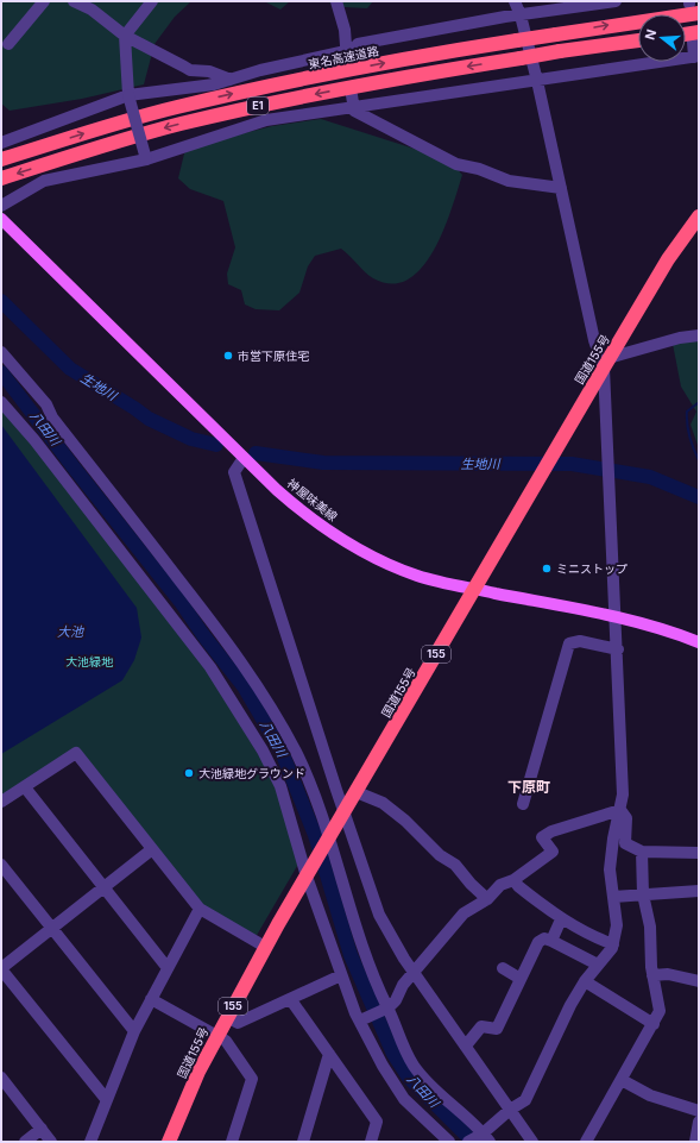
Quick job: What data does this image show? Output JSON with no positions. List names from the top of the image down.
{
  "streets": {
    "highway": [
      "東名高速道路",
      "E1",
      "国道155号",
      "155"
    ],
    "main road": ["神屋味美線"]
  },
  "crossings": [
    ["国道155号", "神屋味美線"]
  ],
  "districts": ["下原町"],
  "water": ["生地川", "八田川", "大池"],
  "parks": ["大池緑地"],
  "places": ["市営下原住宅", "ミニストップ", "大池緑地グラウンド"],
  "north": "left"
}
